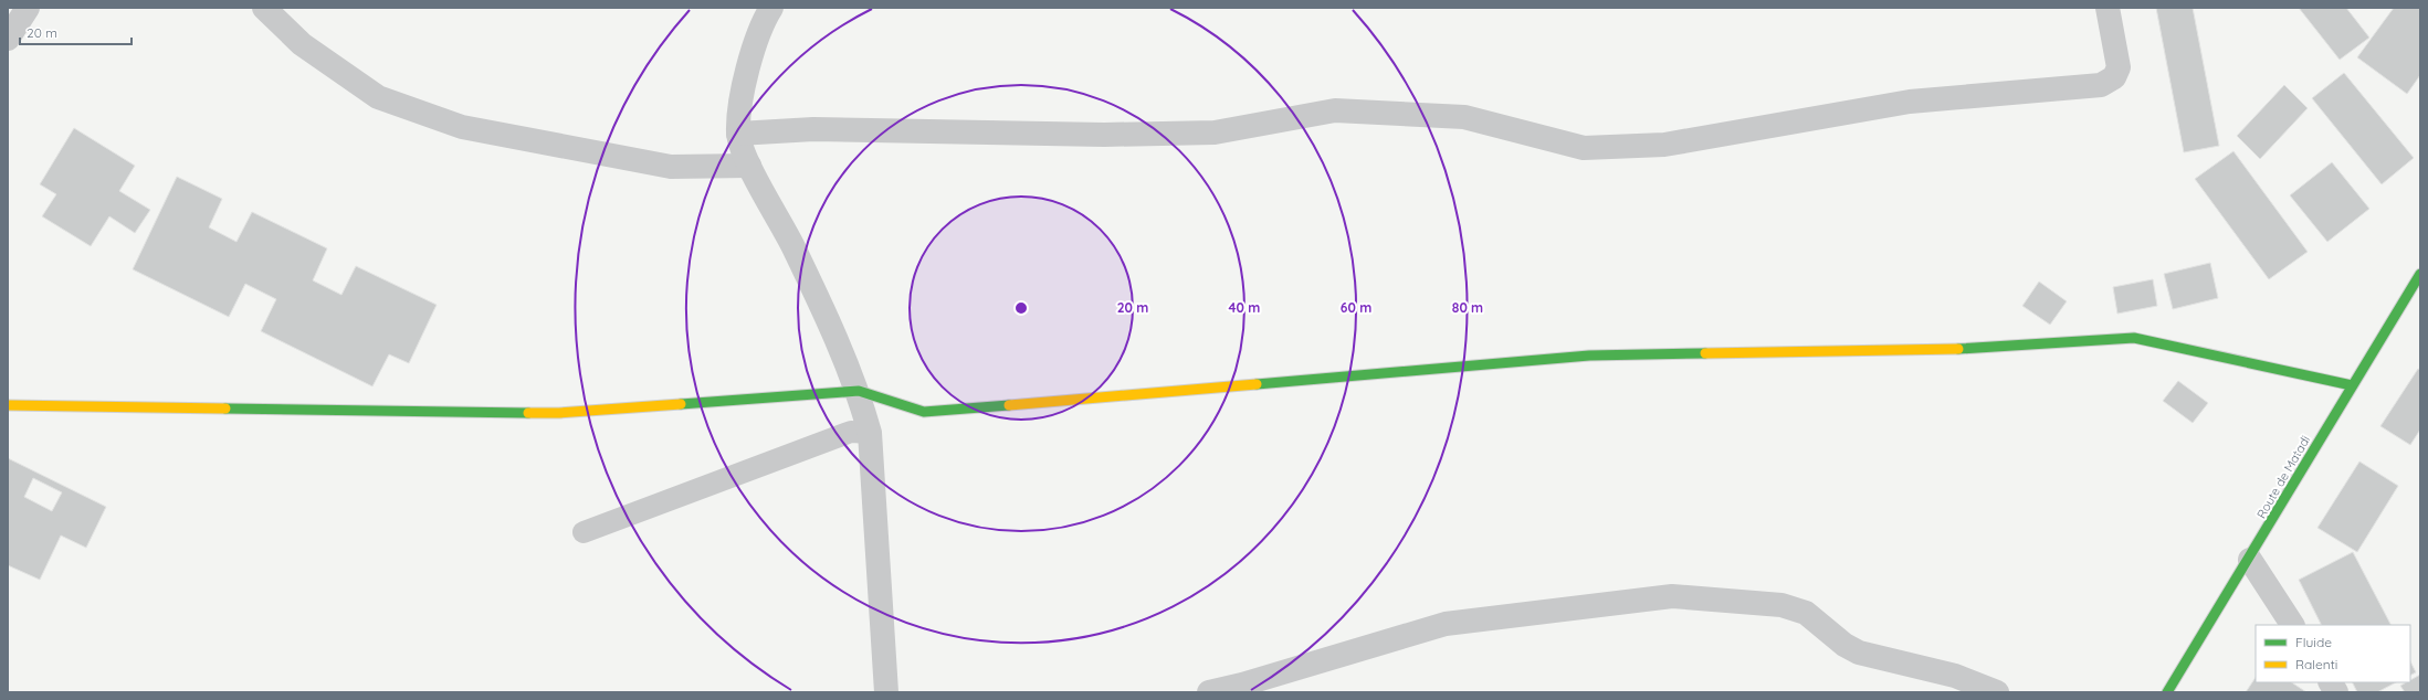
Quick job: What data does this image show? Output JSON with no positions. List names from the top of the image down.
{
  "streets": {
    "main road": ["Route de Matadi"]
  },
  "legend": ["Fluide", "Ralenti"],
  "scale_bar": "20 m",
  "rings": [
    "20 m",
    "40 m",
    "60 m",
    "80 m"
  ]
}
